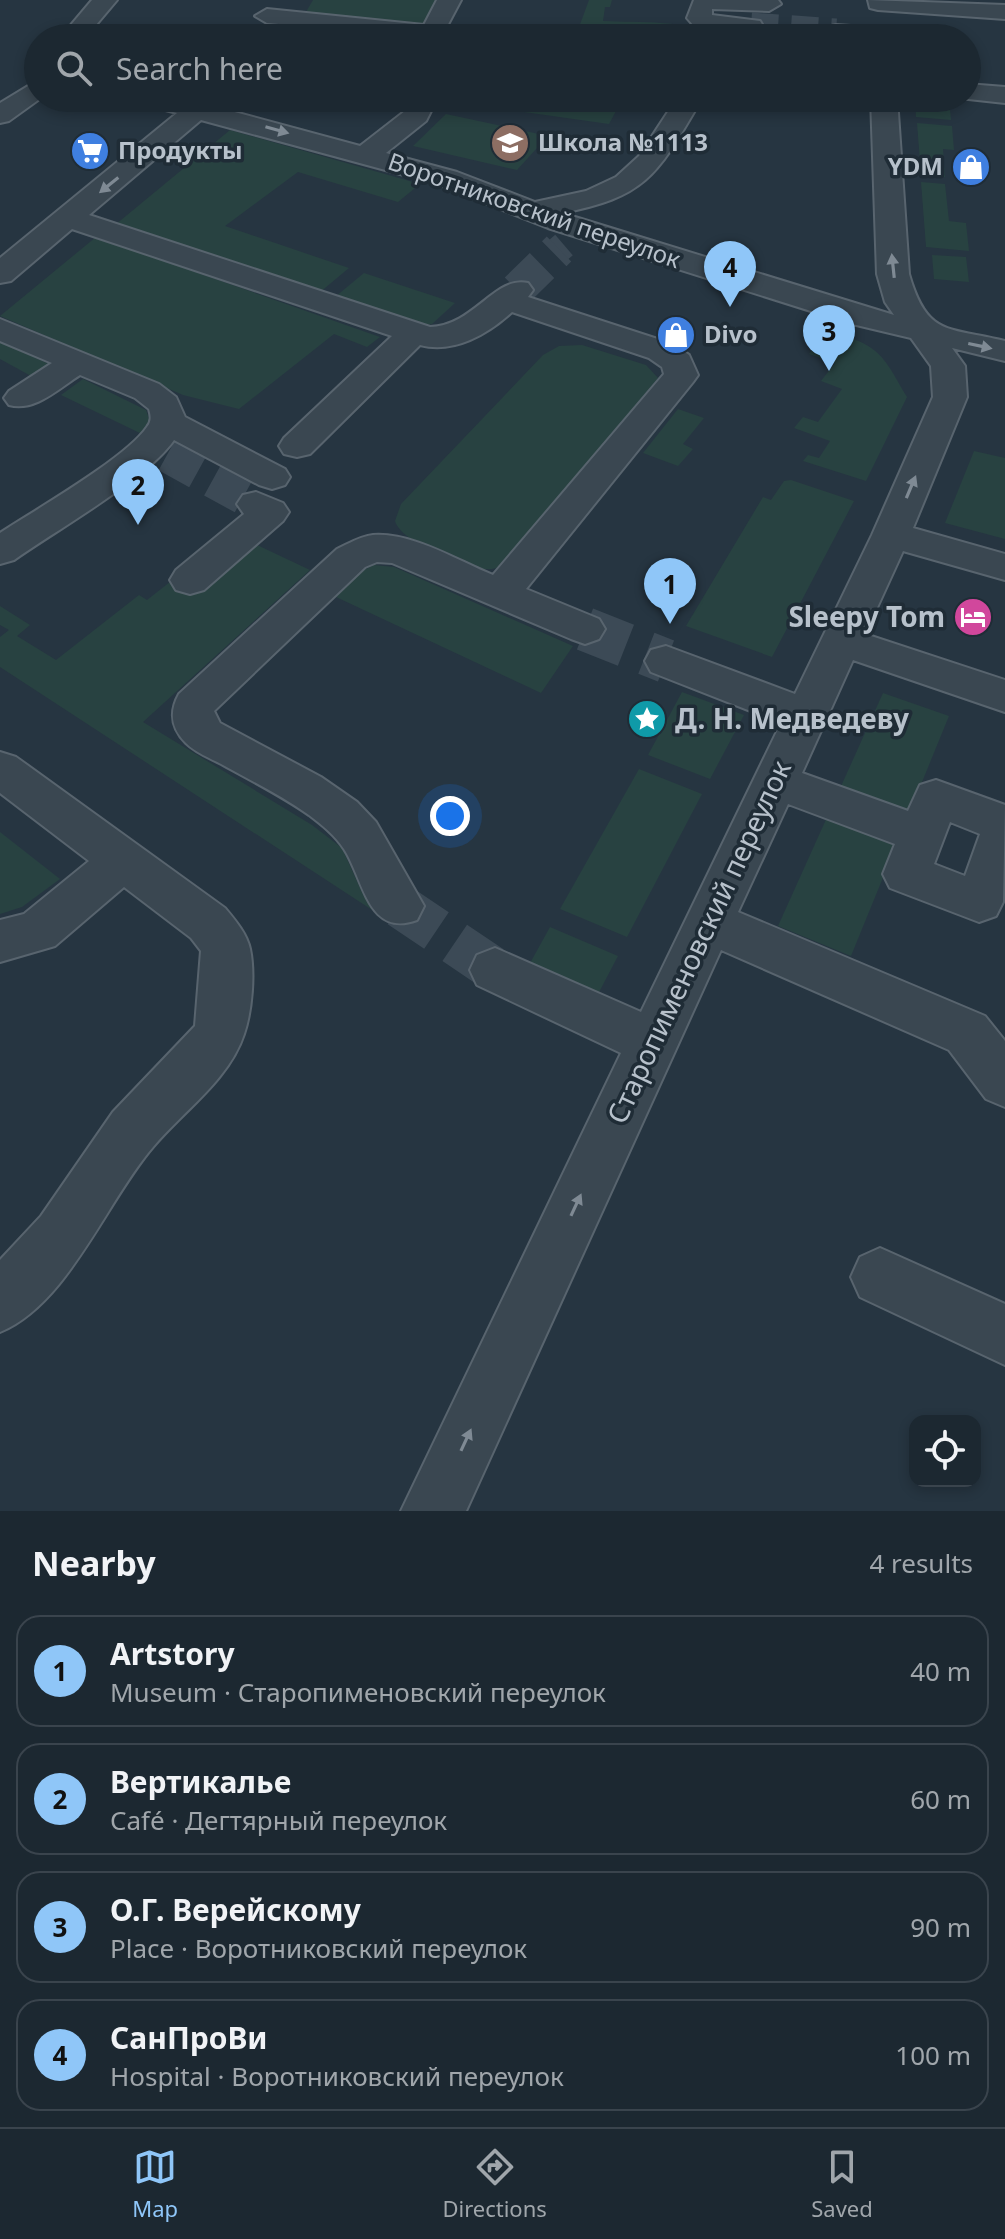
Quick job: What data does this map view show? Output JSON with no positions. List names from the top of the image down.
{
  "streets": {
    "street": ["Воротниковский переулок", "Старопименовский переулок"]
  },
  "crossings": [
    ["Воротниковский переулок", "Старопименовский переулок"]
  ],
  "one_way": ["Старопименовский переулок"],
  "places": {
    "school or university": ["Школа №1113"],
    "supermarket": ["Продукты"],
    "shop": ["YDM", "Divo"],
    "hotel": ["Sleepy Tom"],
    "place": ["Д. Н. Медведеву"]
  },
  "page": {
    "search": "Search here",
    "pins": [
      "4",
      "3",
      "2",
      "1"
    ],
    "heading": ["Nearby", "4 results"],
    "list": [
      {
        "mark": "1",
        "name": "Artstory",
        "note": "Museum · Старопименовский переулок",
        "value": "40 m"
      },
      {
        "mark": "2",
        "name": "Вертикалье",
        "note": "Café · Дегтярный переулок",
        "value": "60 m"
      },
      {
        "mark": "3",
        "name": "О.Г. Верейскому",
        "note": "Place · Воротниковский переулок",
        "value": "90 m"
      },
      {
        "mark": "4",
        "name": "СанПроВи",
        "note": "Hospital · Воротниковский переулок",
        "value": "100 m"
      }
    ],
    "nav": ["Map", "Directions", "Saved"]
  }
}
